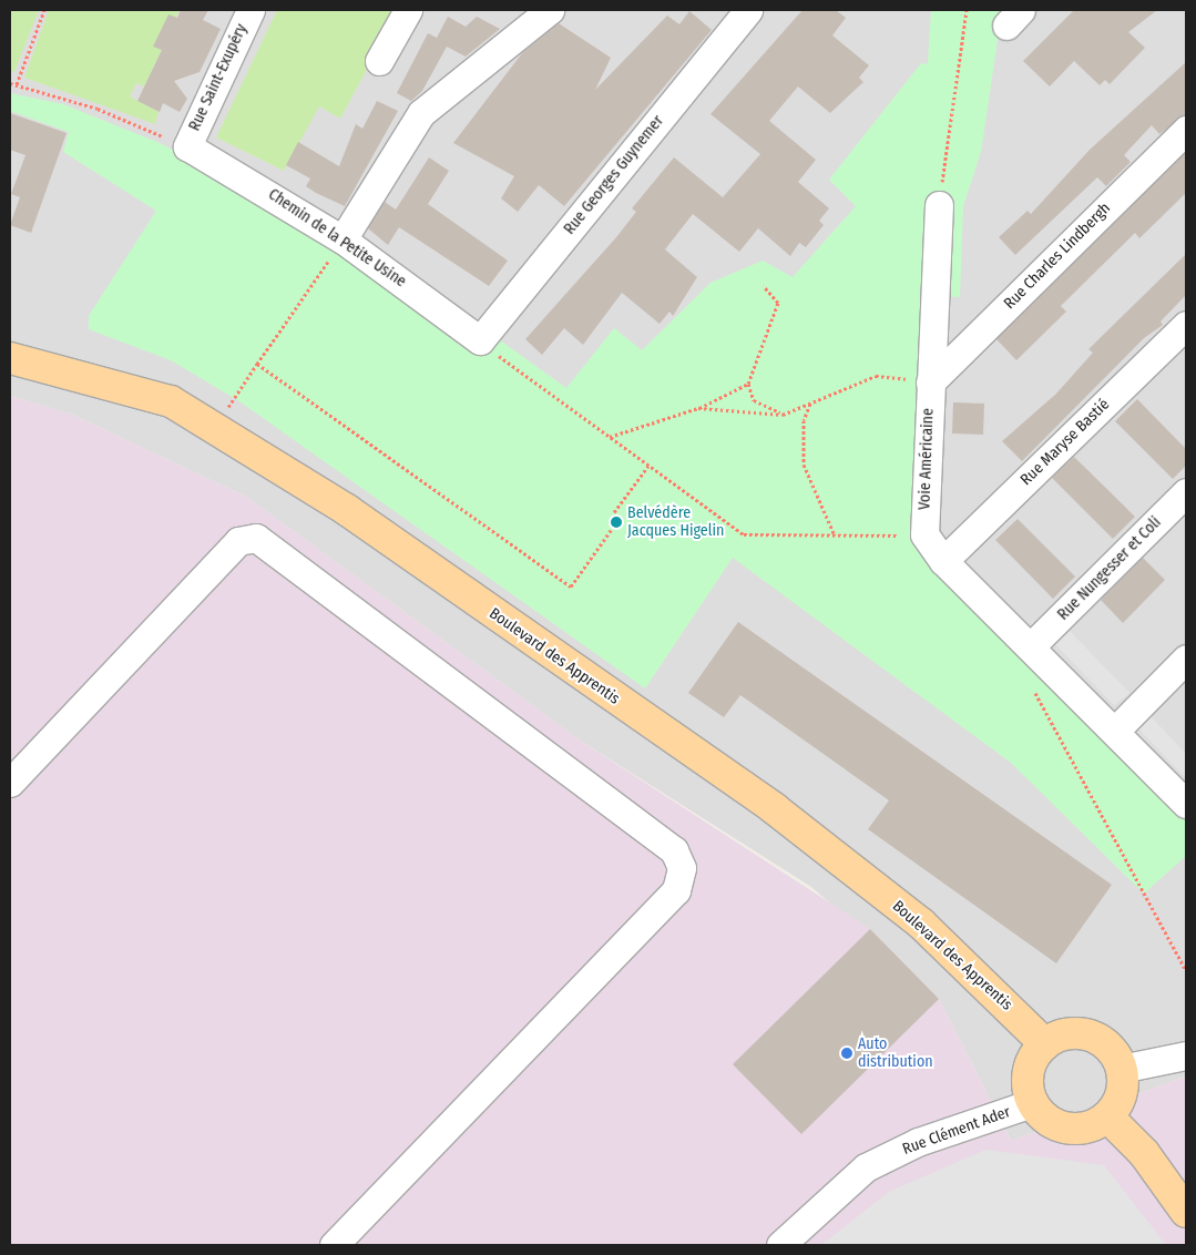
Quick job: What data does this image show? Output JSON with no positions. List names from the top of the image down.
{
  "streets": {
    "main road": ["Boulevard des Apprentis"],
    "street": [
      "Rue Saint-Exupéry",
      "Rue Georges Guynemer",
      "Chemin de la Petite Usine",
      "Rue Charles Lindbergh",
      "Rue Maryse Bastié",
      "Voie Américaine",
      "Rue Nungesser et Coli",
      "Rue Clément Ader"
    ]
  },
  "crossings": [
    ["Rue Saint-Exupéry", "Chemin de la Petite Usine"],
    ["Rue Georges Guynemer", "Chemin de la Petite Usine"],
    ["Rue Charles Lindbergh", "Voie Américaine"],
    ["Boulevard des Apprentis", "Rue Clément Ader"]
  ],
  "places": ["Belvédère Jacques Higelin", "Auto distribution"]
}
